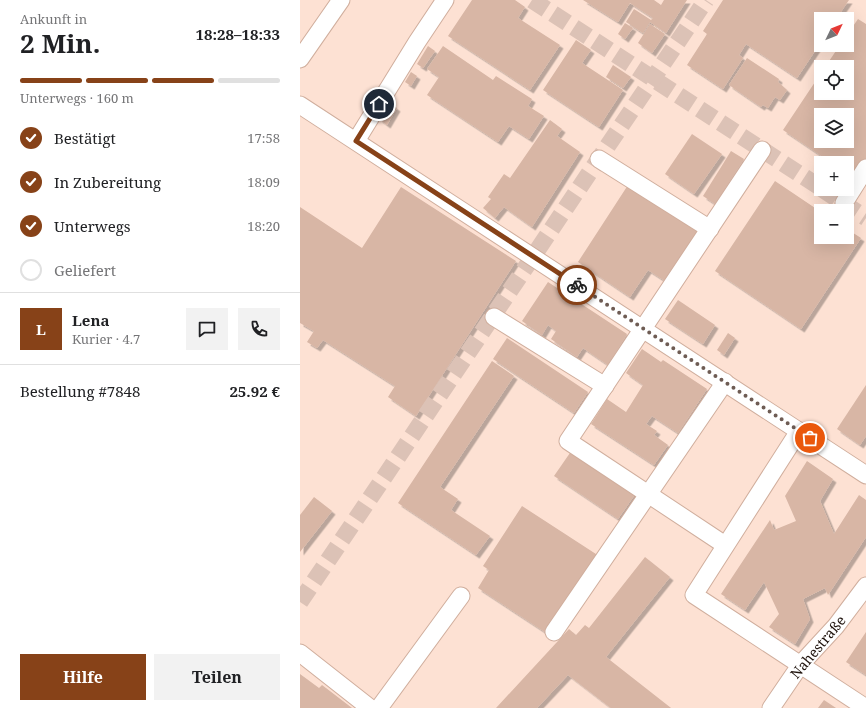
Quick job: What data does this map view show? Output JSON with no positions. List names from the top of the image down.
{
  "streets": {
    "street": ["Nahestraße"]
  },
  "north": "top right",
  "page": {
    "heading": ["2 Min.", "Ankunft in", "18:28–18:33"],
    "panel": [
      "Lena",
      "Kurier · 4.7",
      "Bestellung #7848",
      "25.92 €"
    ],
    "map_buttons": ["+", "−"],
    "bar": "Unterwegs · 160 m",
    "list": [
      ["Bestätigt", "17:58"],
      ["In Zubereitung", "18:09"],
      ["Unterwegs", "18:20"],
      "Geliefert"
    ],
    "round": "L",
    "buttons": ["Hilfe", "Teilen"]
  }
}
